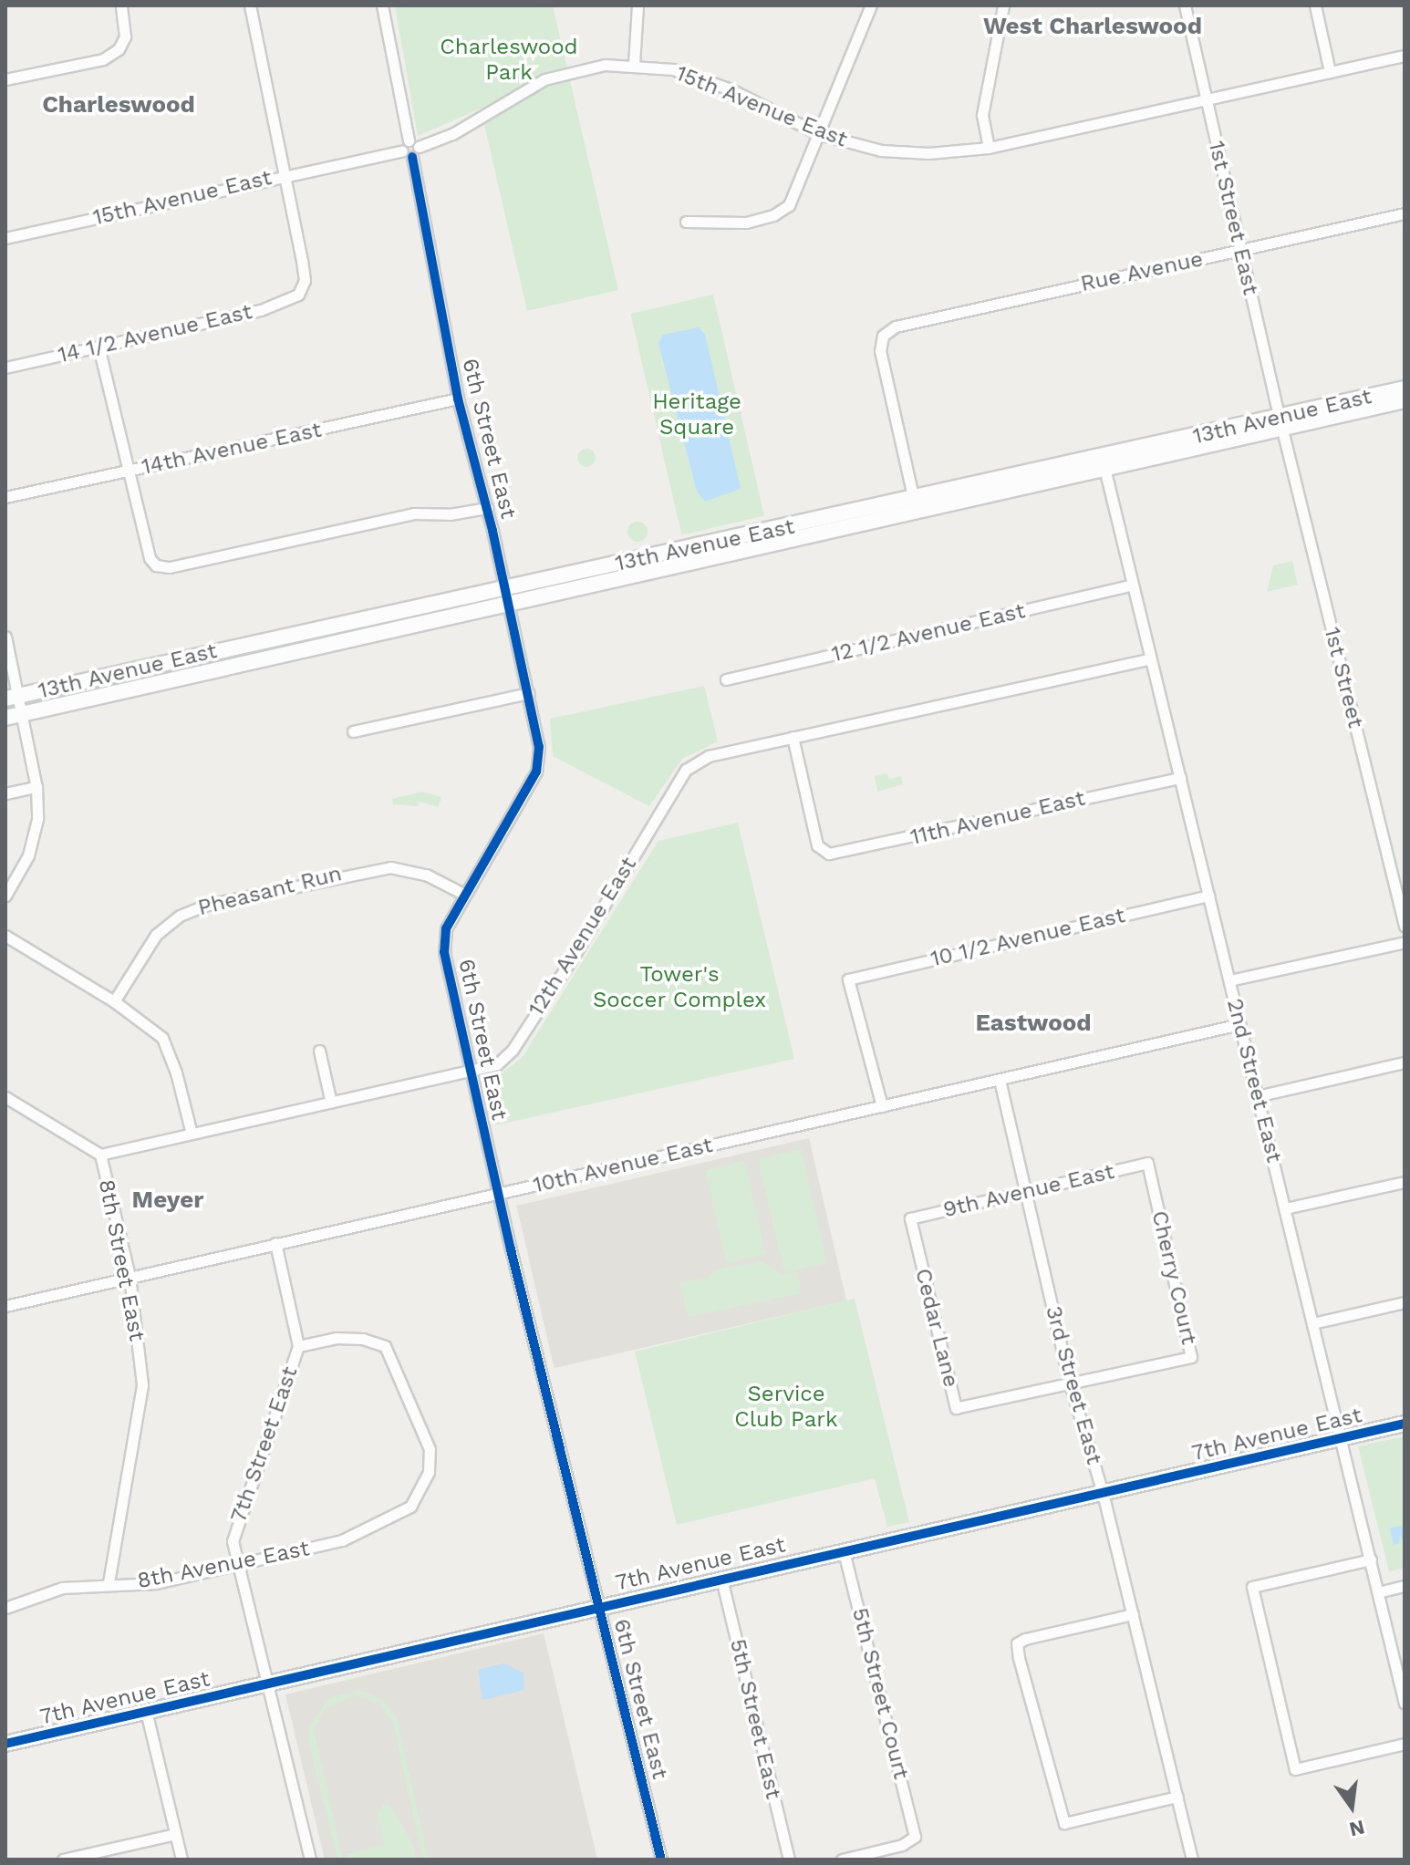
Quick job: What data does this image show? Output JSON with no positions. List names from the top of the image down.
{
  "streets": {
    "main road": ["13th Avenue East", "7th Avenue East"],
    "street": [
      "15th Avenue East",
      "1st Street East",
      "Rue Avenue",
      "14 1/2 Avenue East",
      "6th Street East",
      "14th Avenue East",
      "12 1/2 Avenue East",
      "1st Street",
      "11th Avenue East",
      "Pheasant Run",
      "12th Avenue East",
      "10 1/2 Avenue East",
      "2nd Street East",
      "10th Avenue East",
      "9th Avenue East",
      "8th Street East",
      "Cherry Court",
      "Cedar Lane",
      "3rd Street East",
      "7th Street East",
      "8th Avenue East",
      "5th Street Court",
      "5th Street East"
    ]
  },
  "crossings": [
    ["15th Avenue East", "1st Street East"],
    ["15th Avenue East", "14 1/2 Avenue East"],
    ["1st Street East", "Rue Avenue"],
    ["1st Street East", "13th Avenue East"],
    ["1st Street East", "1st Street"],
    ["Rue Avenue", "13th Avenue East"],
    ["13th Avenue East", "6th Street East"],
    ["13th Avenue East", "1st Street"],
    ["13th Avenue East", "2nd Street East"],
    ["6th Street East", "14th Avenue East"],
    ["6th Street East", "Pheasant Run"],
    ["6th Street East", "12th Avenue East"],
    ["6th Street East", "10th Avenue East"],
    ["6th Street East", "7th Avenue East"],
    ["12 1/2 Avenue East", "2nd Street East"],
    ["11th Avenue East", "12th Avenue East"],
    ["11th Avenue East", "2nd Street East"],
    ["12th Avenue East", "2nd Street East"],
    ["12th Avenue East", "8th Street East"],
    ["10 1/2 Avenue East", "2nd Street East"],
    ["10 1/2 Avenue East", "10th Avenue East"],
    ["2nd Street East", "10th Avenue East"],
    ["2nd Street East", "7th Avenue East"],
    ["10th Avenue East", "8th Street East"],
    ["10th Avenue East", "3rd Street East"],
    ["10th Avenue East", "7th Street East"],
    ["9th Avenue East", "Cherry Court"],
    ["9th Avenue East", "Cedar Lane"],
    ["9th Avenue East", "3rd Street East"],
    ["8th Street East", "8th Avenue East"],
    ["Cherry Court", "Cedar Lane"],
    ["Cherry Court", "3rd Street East"],
    ["Cedar Lane", "3rd Street East"],
    ["3rd Street East", "7th Avenue East"],
    ["7th Avenue East", "7th Street East"],
    ["7th Avenue East", "5th Street Court"],
    ["7th Avenue East", "5th Street East"],
    ["7th Street East", "8th Avenue East"]
  ],
  "districts": [
    "West Charleswood",
    "Charleswood",
    "Eastwood",
    "Meyer"
  ],
  "parks": [
    "Charleswood Park",
    "Heritage Square",
    "Tower's Soccer Complex",
    "Service Club Park"
  ],
  "north": "bottom"
}
